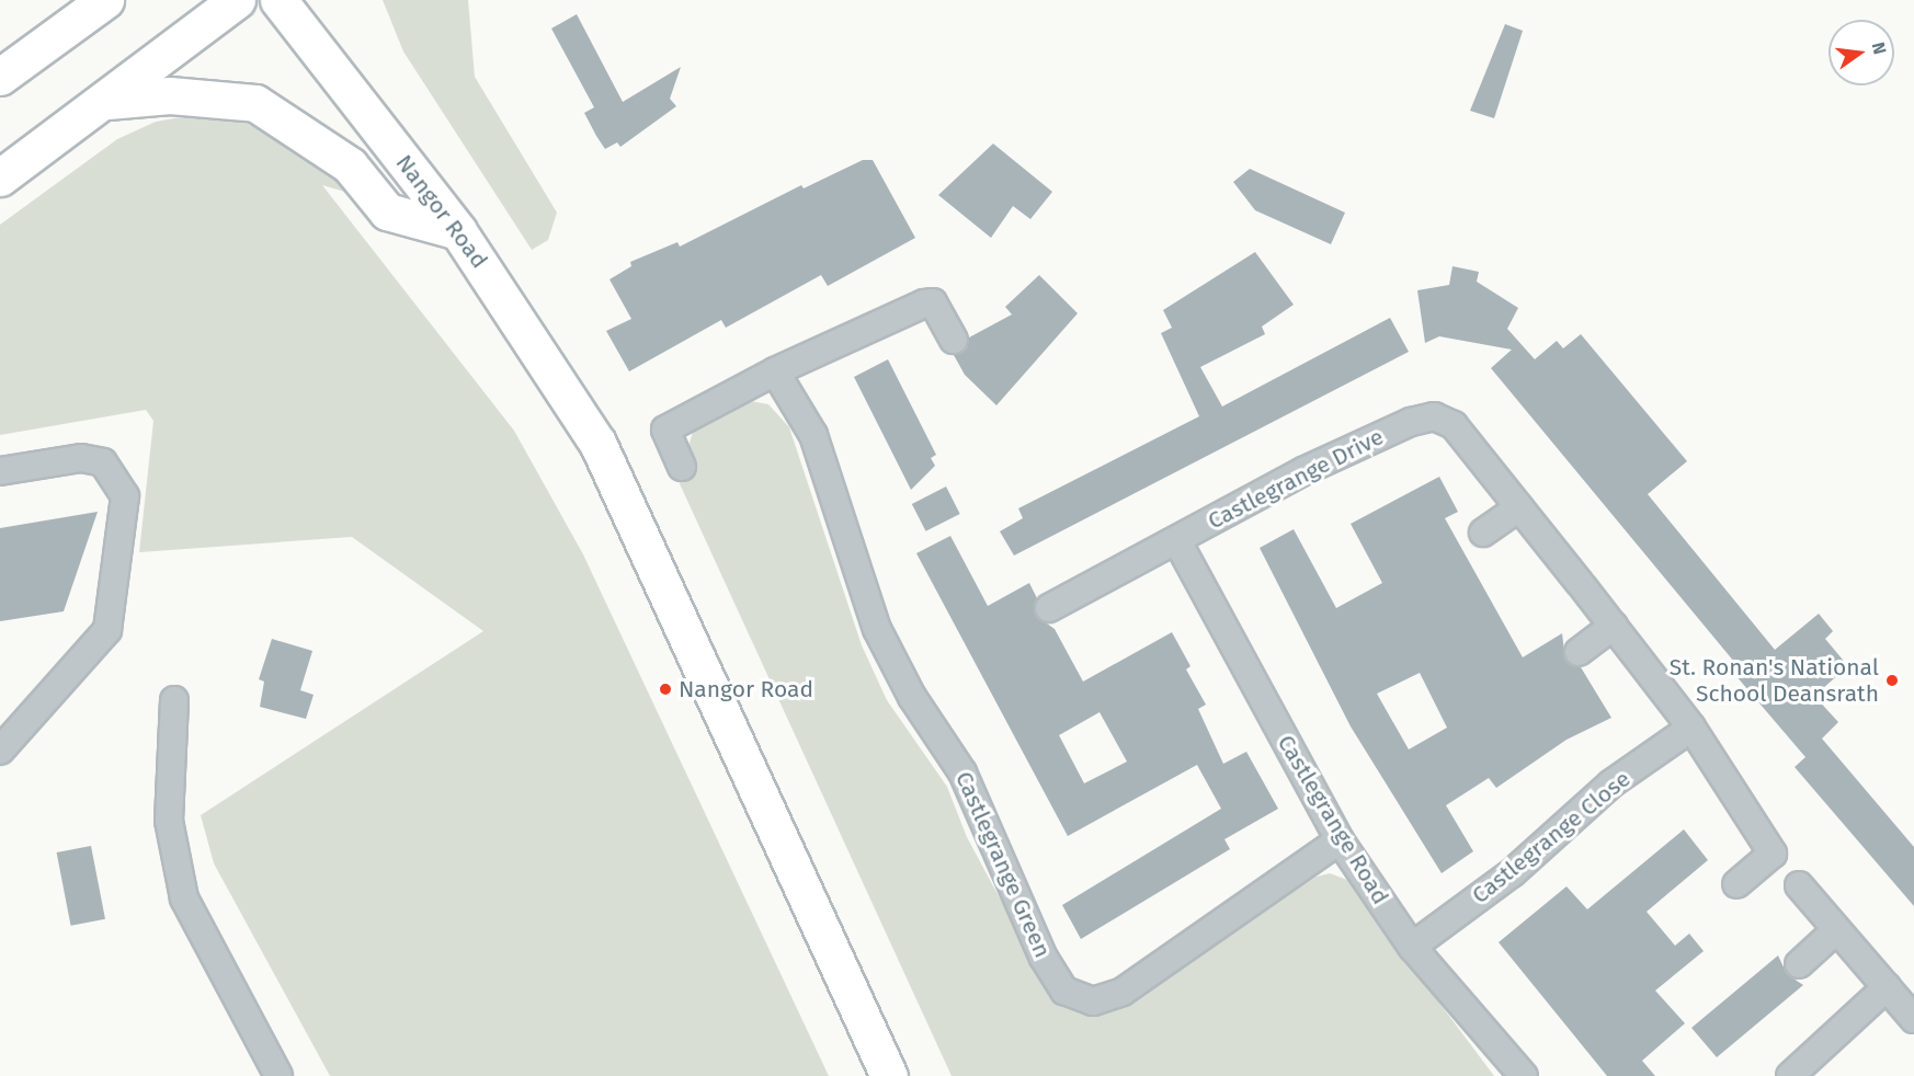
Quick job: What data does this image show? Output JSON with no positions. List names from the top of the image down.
{
  "streets": {
    "main road": ["Nangor Road"],
    "street": [
      "Castlegrange Drive",
      "Castlegrange Road",
      "Castlegrange Close",
      "Castlegrange Green"
    ]
  },
  "crossings": [
    ["Castlegrange Drive", "Castlegrange Road"],
    ["Castlegrange Road", "Castlegrange Close"],
    ["Castlegrange Road", "Castlegrange Green"]
  ],
  "places": ["St. Ronan's National School Deansrath", "Nangor Road"],
  "north": "right"
}
